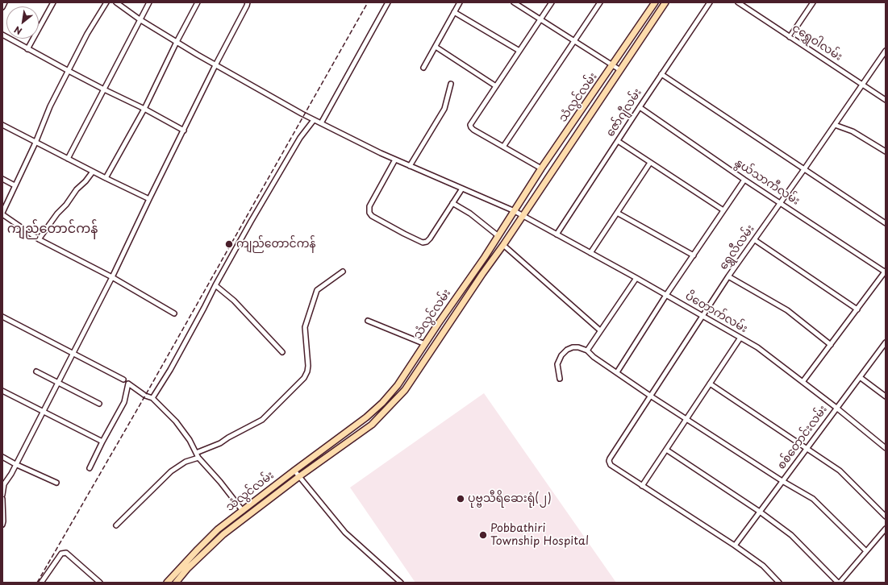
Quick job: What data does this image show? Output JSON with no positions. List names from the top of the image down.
{
  "streets": {
    "main road": ["သံလွင်လမ်း"],
    "street": [
      "ငုရွှေဝါလမ်း",
      "ဇော်ဂျီလမ်း",
      "နွယ်သာကီလမ်း",
      "ရွှေလီလမ်း",
      "ပိတောက်လမ်း",
      "စစ်တောင်းလမ်း"
    ]
  },
  "crossings": [
    ["ငုရွှေဝါလမ်း", "ရွှေလီလမ်း"],
    ["သံလွင်လမ်း", "ပိတောက်လမ်း"],
    ["ဇော်ဂျီလမ်း", "နွယ်သာကီလမ်း"],
    ["ဇော်ဂျီလမ်း", "ပိတောက်လမ်း"],
    ["နွယ်သာကီလမ်း", "ရွှေလီလမ်း"],
    ["ရွှေလီလမ်း", "ပိတောက်လမ်း"],
    ["ပိတောက်လမ်း", "စစ်တောင်းလမ်း"]
  ],
  "districts": ["ကျည်တောင်ကန်"],
  "places": ["ကျည်တောင်ကန်", "ပုဗ္ဗသီရိဆေးရုံ(၂)", "Pobbathiri Township Hospital"],
  "north": "bottom left"
}
